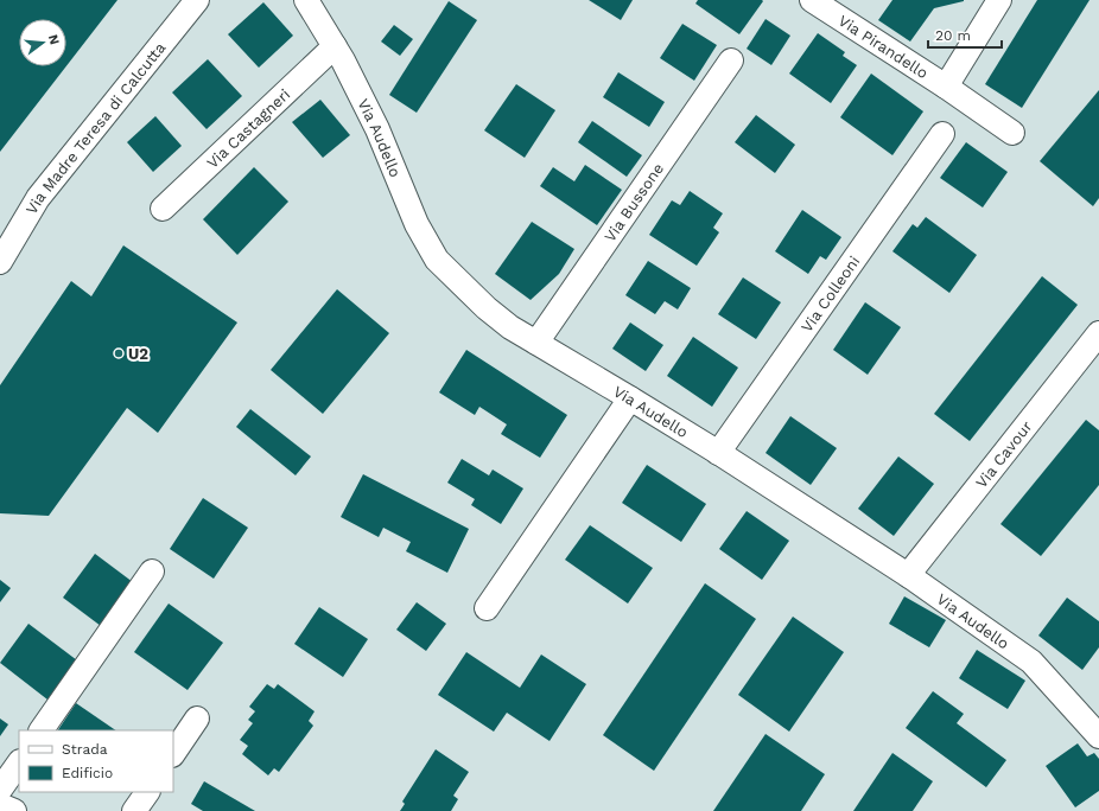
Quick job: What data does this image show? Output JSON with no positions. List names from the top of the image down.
{
  "streets": {
    "street": [
      "Via Pirandello",
      "Via Madre Teresa di Calcutta",
      "Via Castagneri",
      "Via Audello",
      "Via Bussone",
      "Via Colleoni",
      "Via Cavour"
    ]
  },
  "crossings": [
    ["Via Castagneri", "Via Audello"],
    ["Via Audello", "Via Bussone"],
    ["Via Audello", "Via Colleoni"],
    ["Via Audello", "Via Cavour"]
  ],
  "places": ["U2"],
  "legend": ["Strada", "Edificio"],
  "scale_bar": "20 m",
  "north": "right"
}
